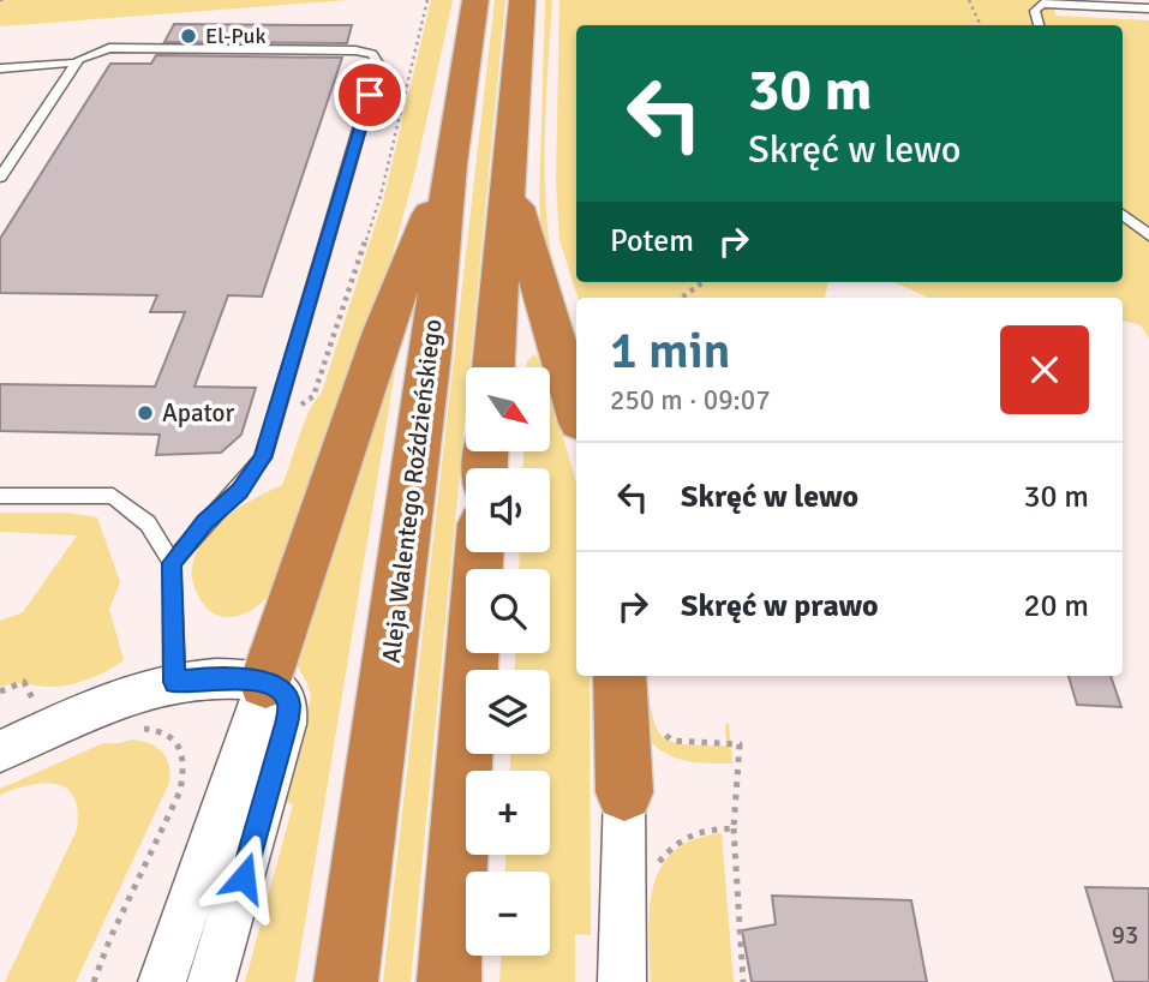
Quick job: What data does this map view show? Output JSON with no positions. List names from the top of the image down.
{
  "streets": {
    "highway": ["Aleja Walentego Roździeńskiego"]
  },
  "places": ["El-Puk", "Apator"],
  "house_numbers": ["93"],
  "north": "bottom right",
  "page": {
    "turn": ["30 m", "Skręć w lewo"],
    "then": "Potem",
    "heading": ["1 min", "250 m · 09:07"],
    "map_buttons": ["+", "−"],
    "list": [
      {
        "name": "Skręć w lewo",
        "value": "30 m"
      },
      {
        "name": "Skręć w prawo",
        "value": "20 m"
      }
    ]
  }
}
